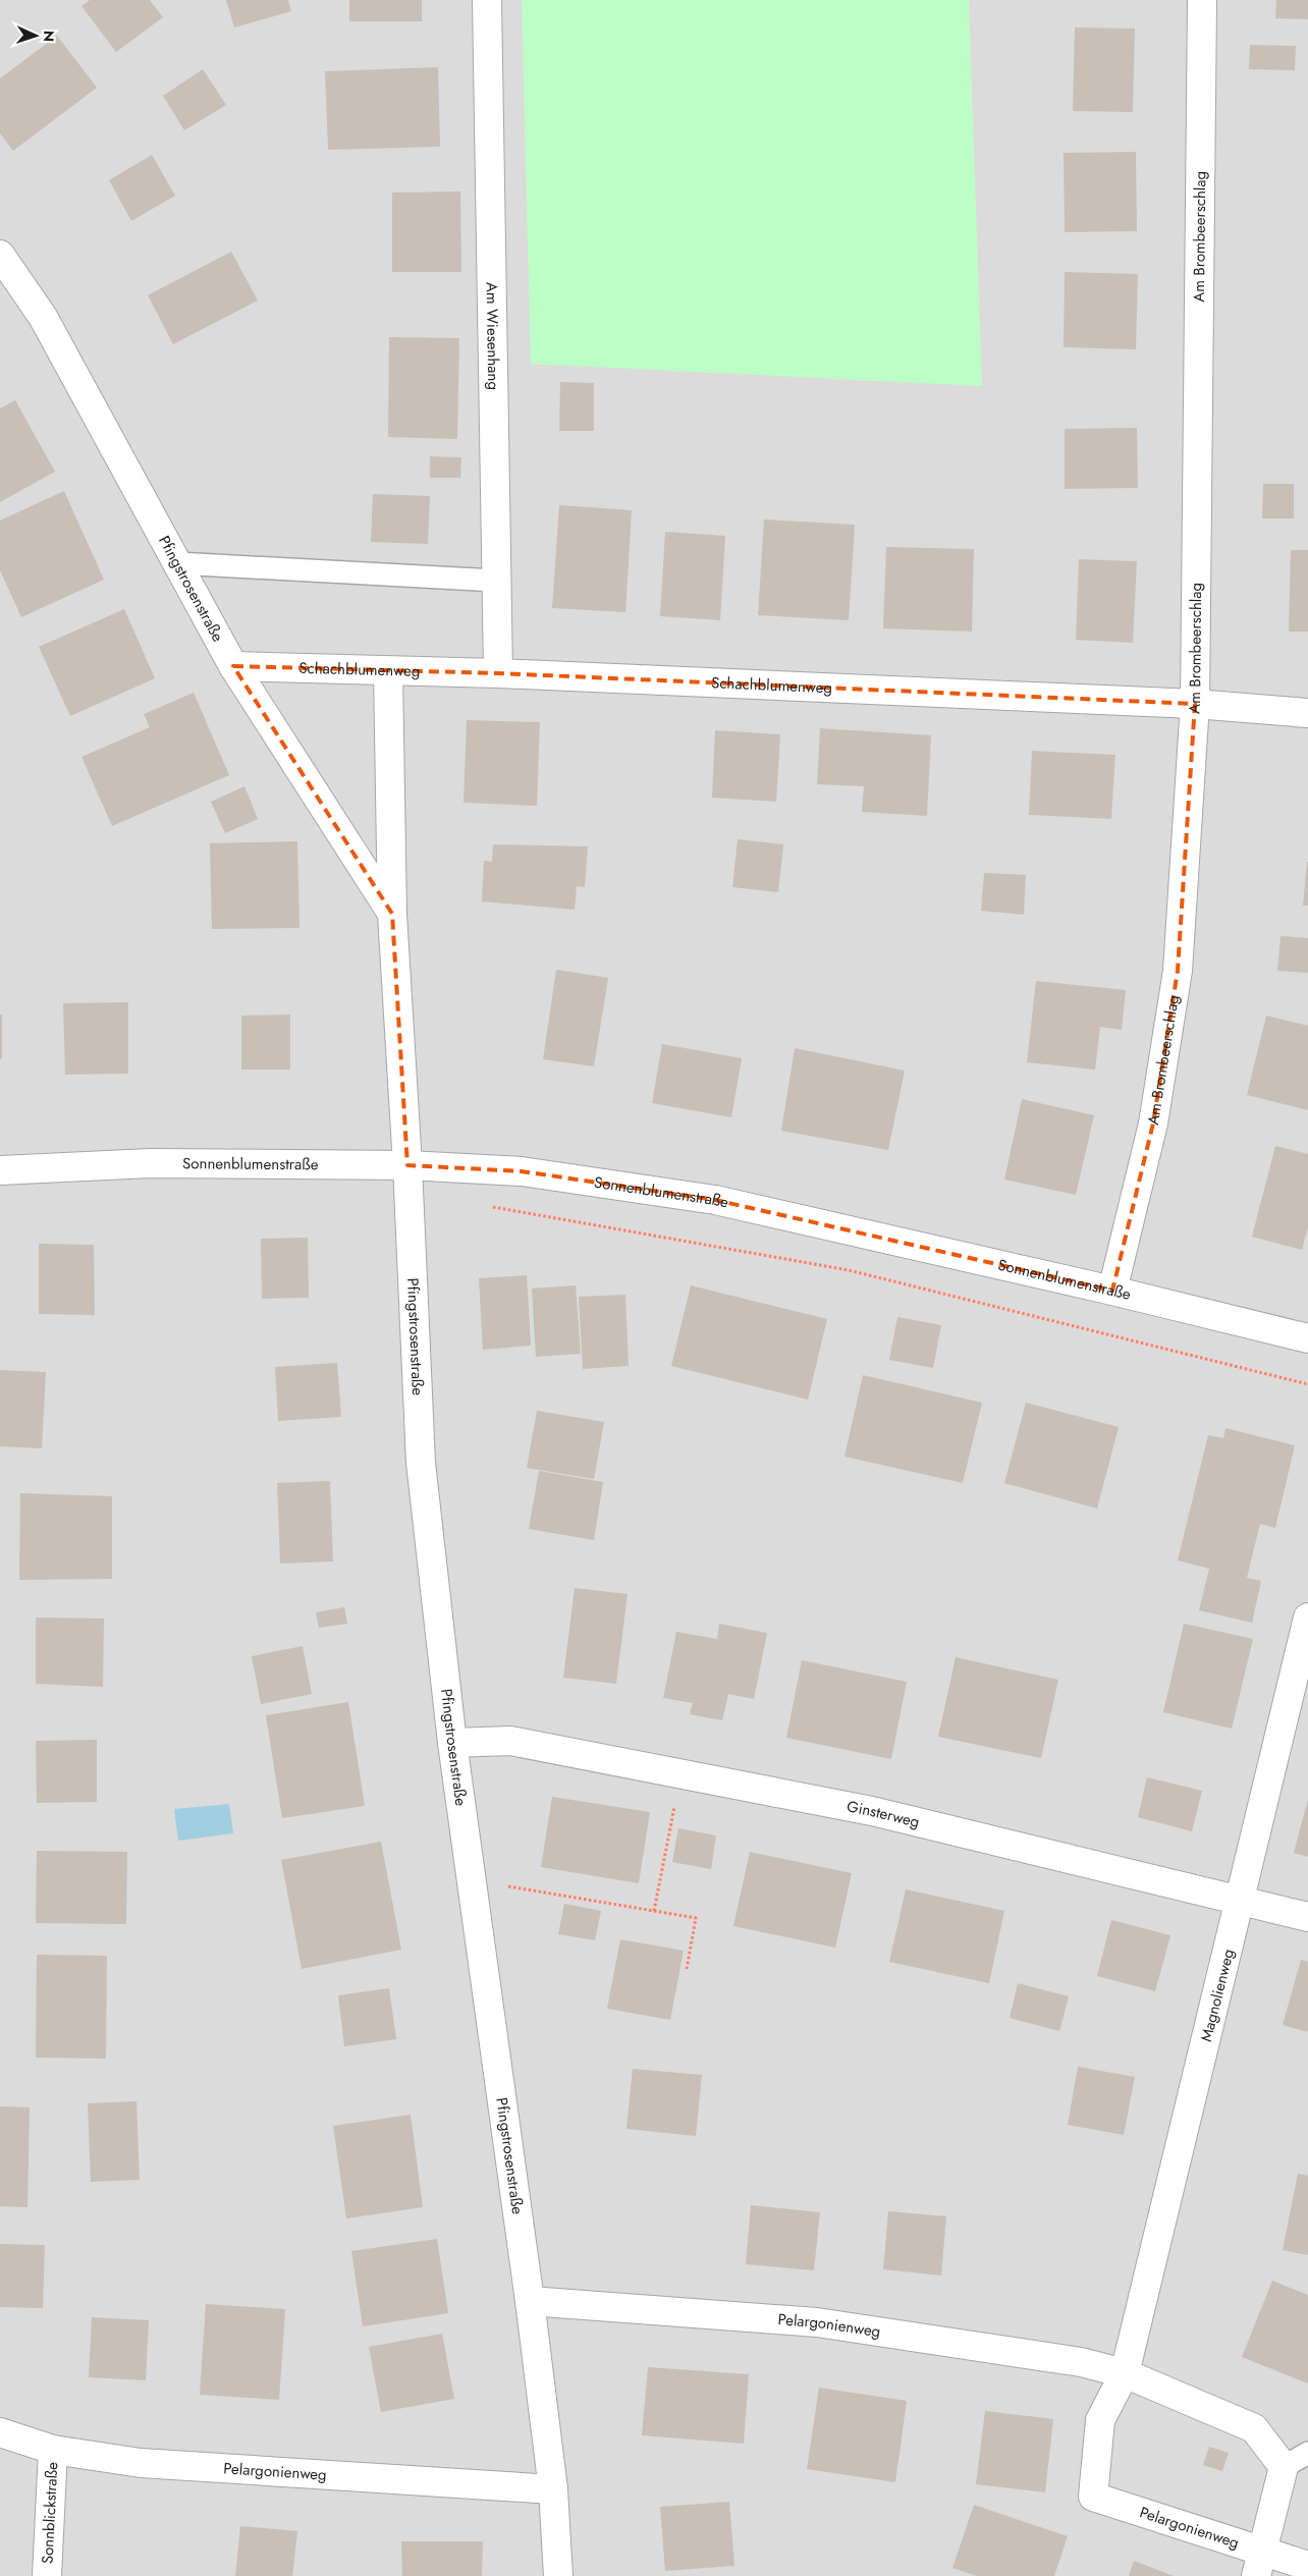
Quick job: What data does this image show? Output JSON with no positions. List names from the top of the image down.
{
  "streets": {
    "street": [
      "Am Brombeerschlag",
      "Am Wiesenhang",
      "Pfingstrosenstraße",
      "Schachblumenweg",
      "Sonnenblumenstraße",
      "Ginsterweg",
      "Magnolienweg",
      "Pelargonienweg",
      "Sonnblickstraße"
    ]
  },
  "crossings": [
    ["Am Brombeerschlag", "Schachblumenweg"],
    ["Am Brombeerschlag", "Sonnenblumenstraße"],
    ["Am Wiesenhang", "Schachblumenweg"],
    ["Pfingstrosenstraße", "Schachblumenweg"],
    ["Pfingstrosenstraße", "Sonnenblumenstraße"],
    ["Pfingstrosenstraße", "Ginsterweg"],
    ["Pfingstrosenstraße", "Pelargonienweg"],
    ["Ginsterweg", "Magnolienweg"],
    ["Magnolienweg", "Pelargonienweg"],
    ["Pelargonienweg", "Sonnblickstraße"]
  ],
  "north": "right"
}
